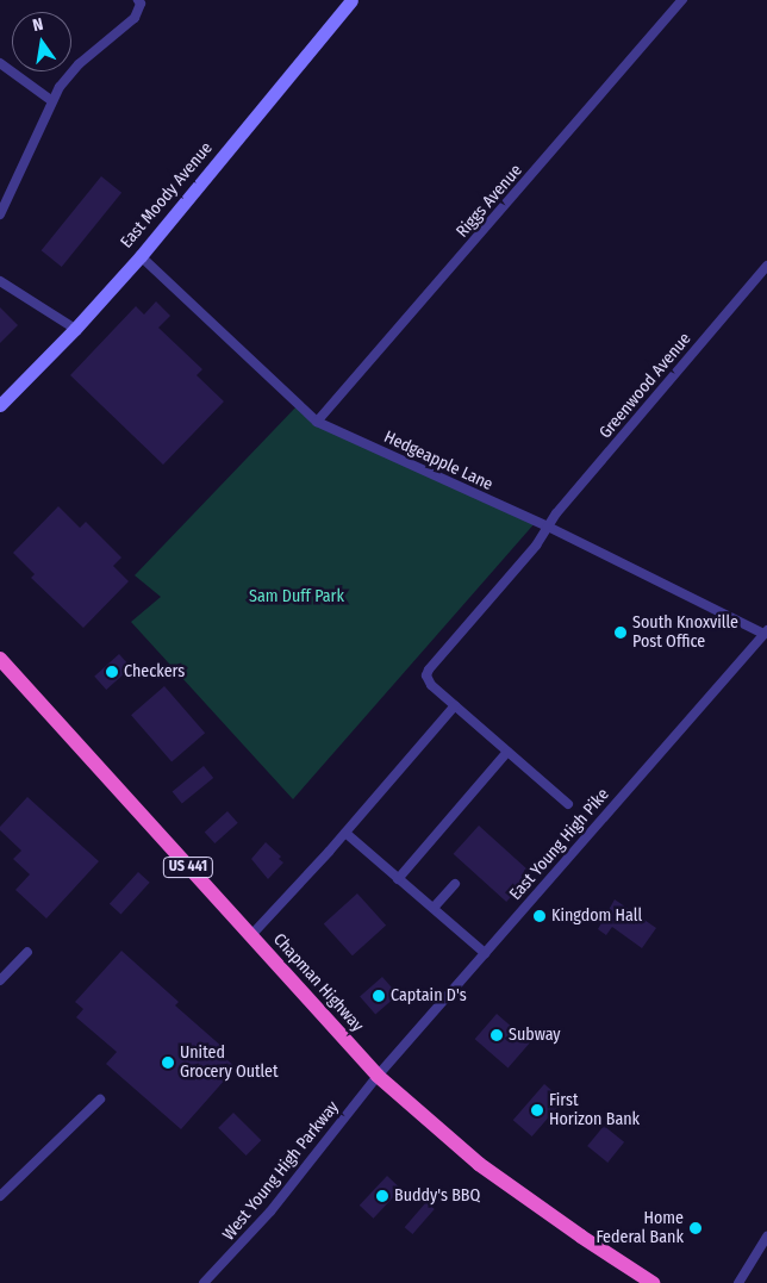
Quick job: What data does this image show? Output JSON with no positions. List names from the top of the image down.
{
  "streets": {
    "highway": ["US 441", "Chapman Highway"],
    "main road": ["East Moody Avenue"],
    "street": [
      "Riggs Avenue",
      "Greenwood Avenue",
      "Hedgeapple Lane",
      "East Young High Pike",
      "West Young High Parkway"
    ]
  },
  "crossings": [
    ["East Moody Avenue", "Hedgeapple Lane"],
    ["Riggs Avenue", "Hedgeapple Lane"],
    ["Greenwood Avenue", "Hedgeapple Lane"],
    ["Hedgeapple Lane", "East Young High Pike"],
    ["East Young High Pike", "Chapman Highway"],
    ["East Young High Pike", "West Young High Parkway"],
    ["Chapman Highway", "West Young High Parkway"]
  ],
  "parks": ["Sam Duff Park"],
  "places": [
    "South Knoxville Post Office",
    "Checkers",
    "Kingdom Hall",
    "Captain D's",
    "Subway",
    "United Grocery Outlet",
    "First Horizon Bank",
    "Buddy's BBQ",
    "Home Federal Bank"
  ],
  "north": "top"
}
